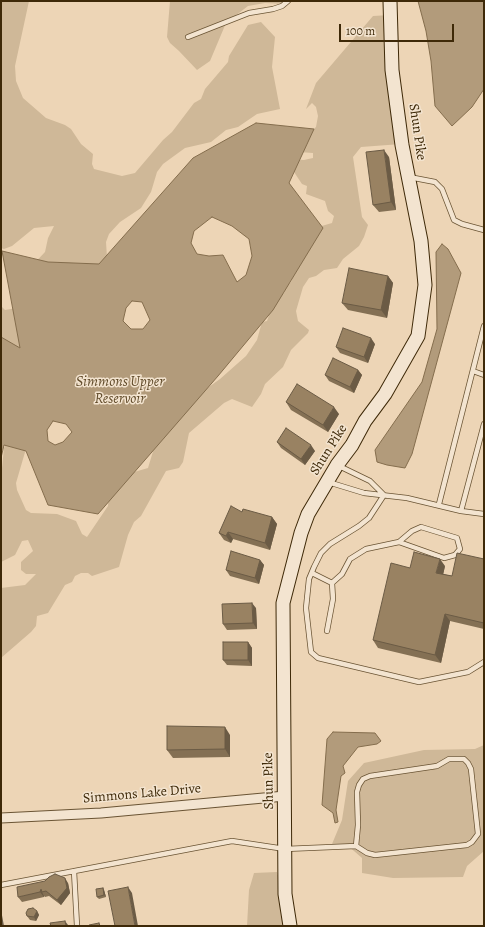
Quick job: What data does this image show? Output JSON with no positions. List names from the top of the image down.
{
  "streets": {
    "main road": ["Shun Pike"],
    "street": ["Simmons Lake Drive"]
  },
  "crossings": [
    ["Shun Pike", "Simmons Lake Drive"]
  ],
  "water": ["Simmons Upper Reservoir"],
  "scale_bar": "100 m"
}
